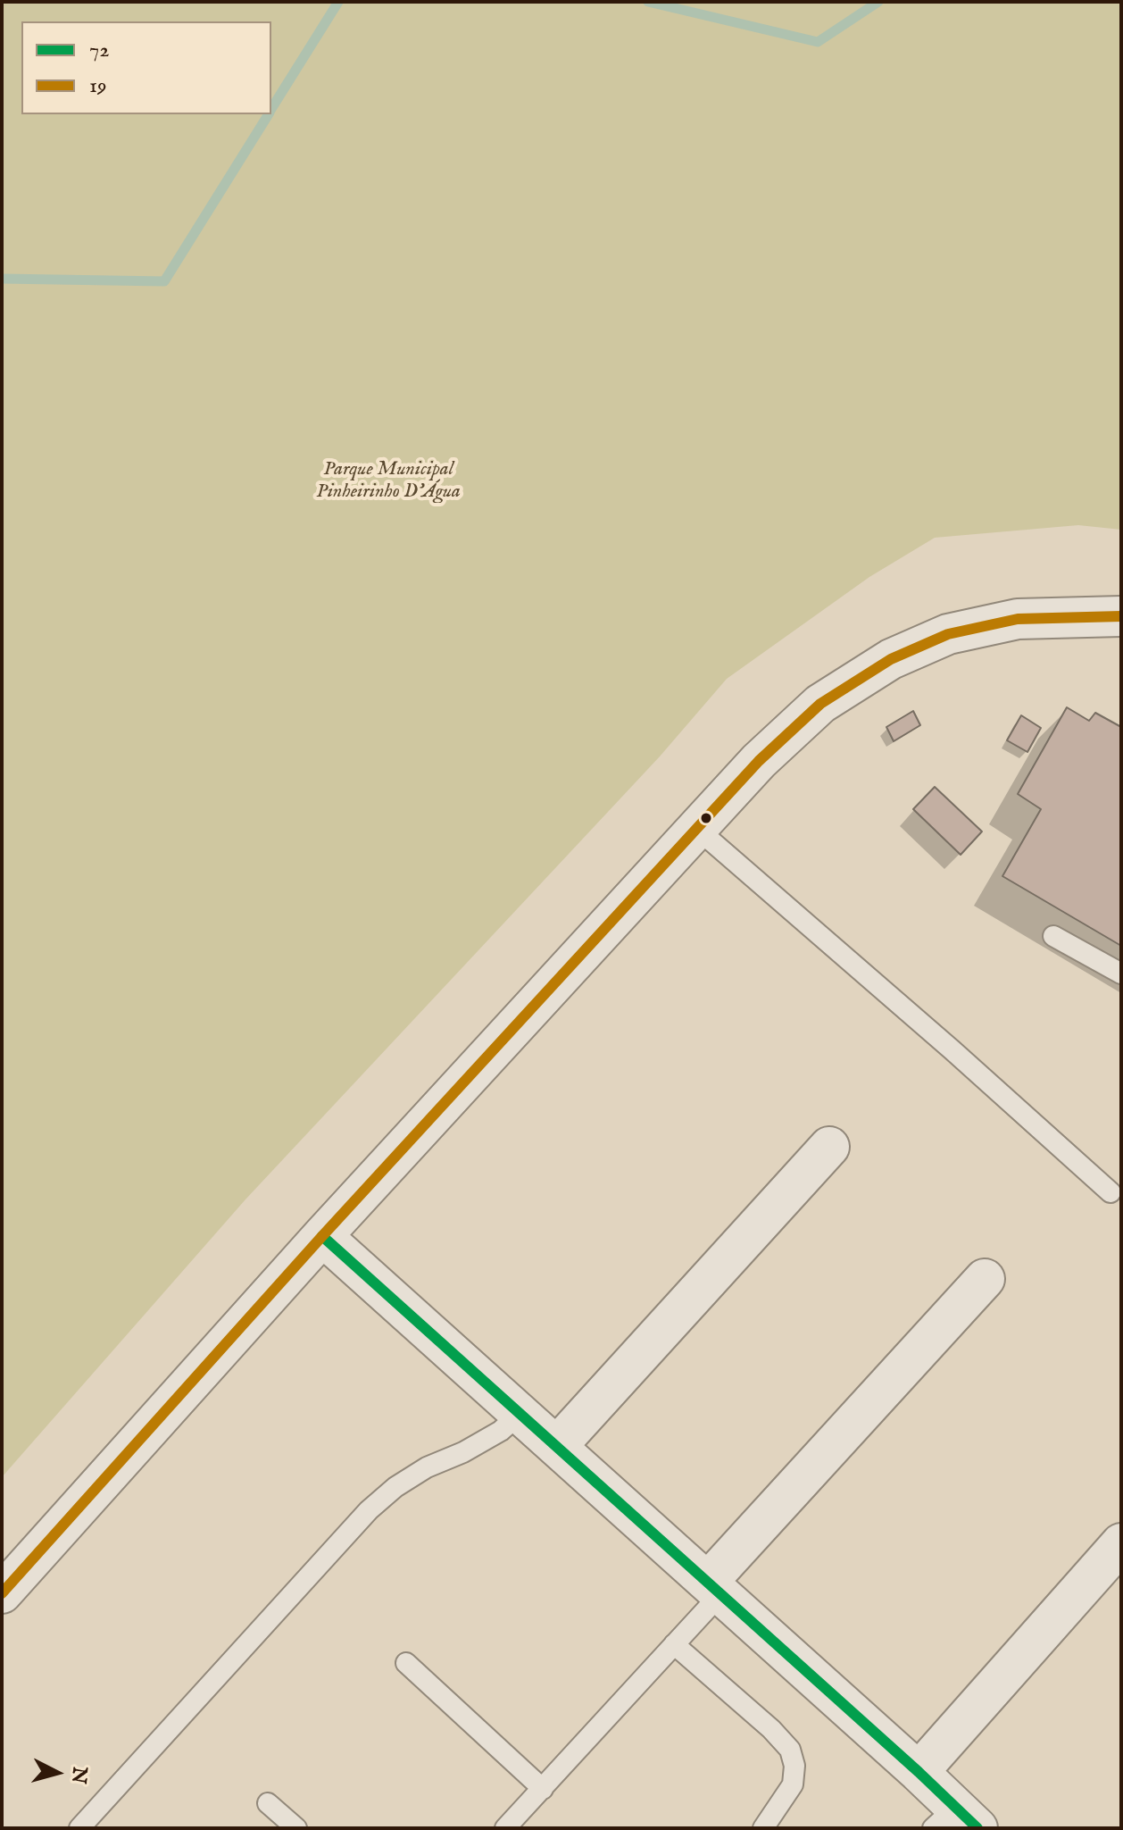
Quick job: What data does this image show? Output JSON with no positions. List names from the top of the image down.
{
  "parks": ["Parque Municipal Pinheirinho D'Água"],
  "lines": ["transit line 19", "transit line 72"],
  "legend": ["72", "19"],
  "north": "right"
}
